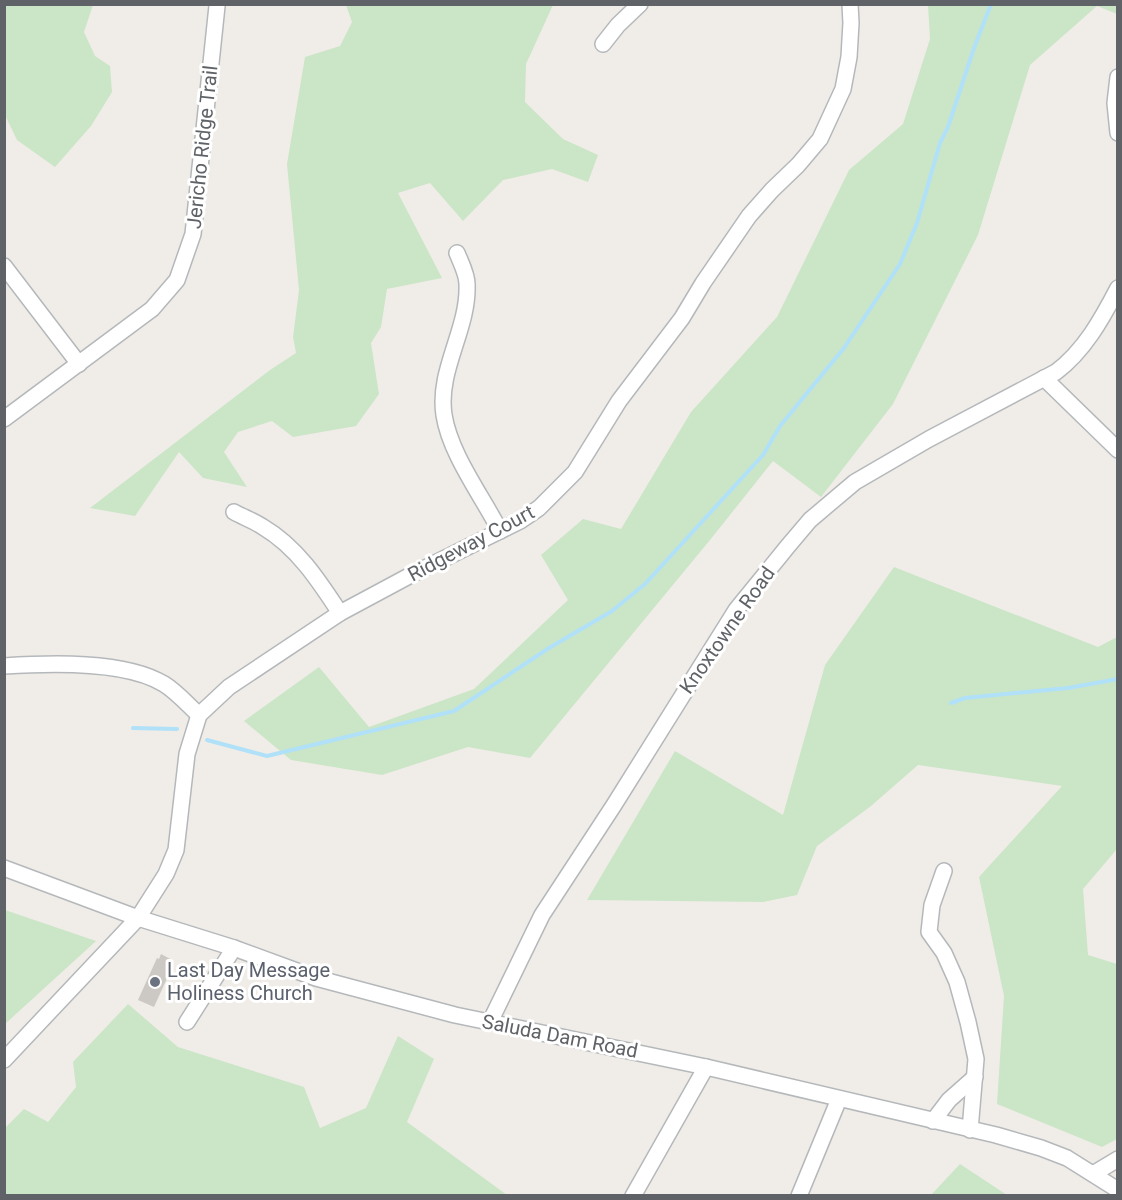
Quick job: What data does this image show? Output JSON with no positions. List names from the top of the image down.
{
  "streets": {
    "street": [
      "Jericho Ridge Trail",
      "Ridgeway Court",
      "Knoxtowne Road",
      "Saluda Dam Road"
    ]
  },
  "crossings": [
    ["Ridgeway Court", "Saluda Dam Road"],
    ["Knoxtowne Road", "Saluda Dam Road"]
  ],
  "places": ["Last Day Message Holiness Church"]
}
